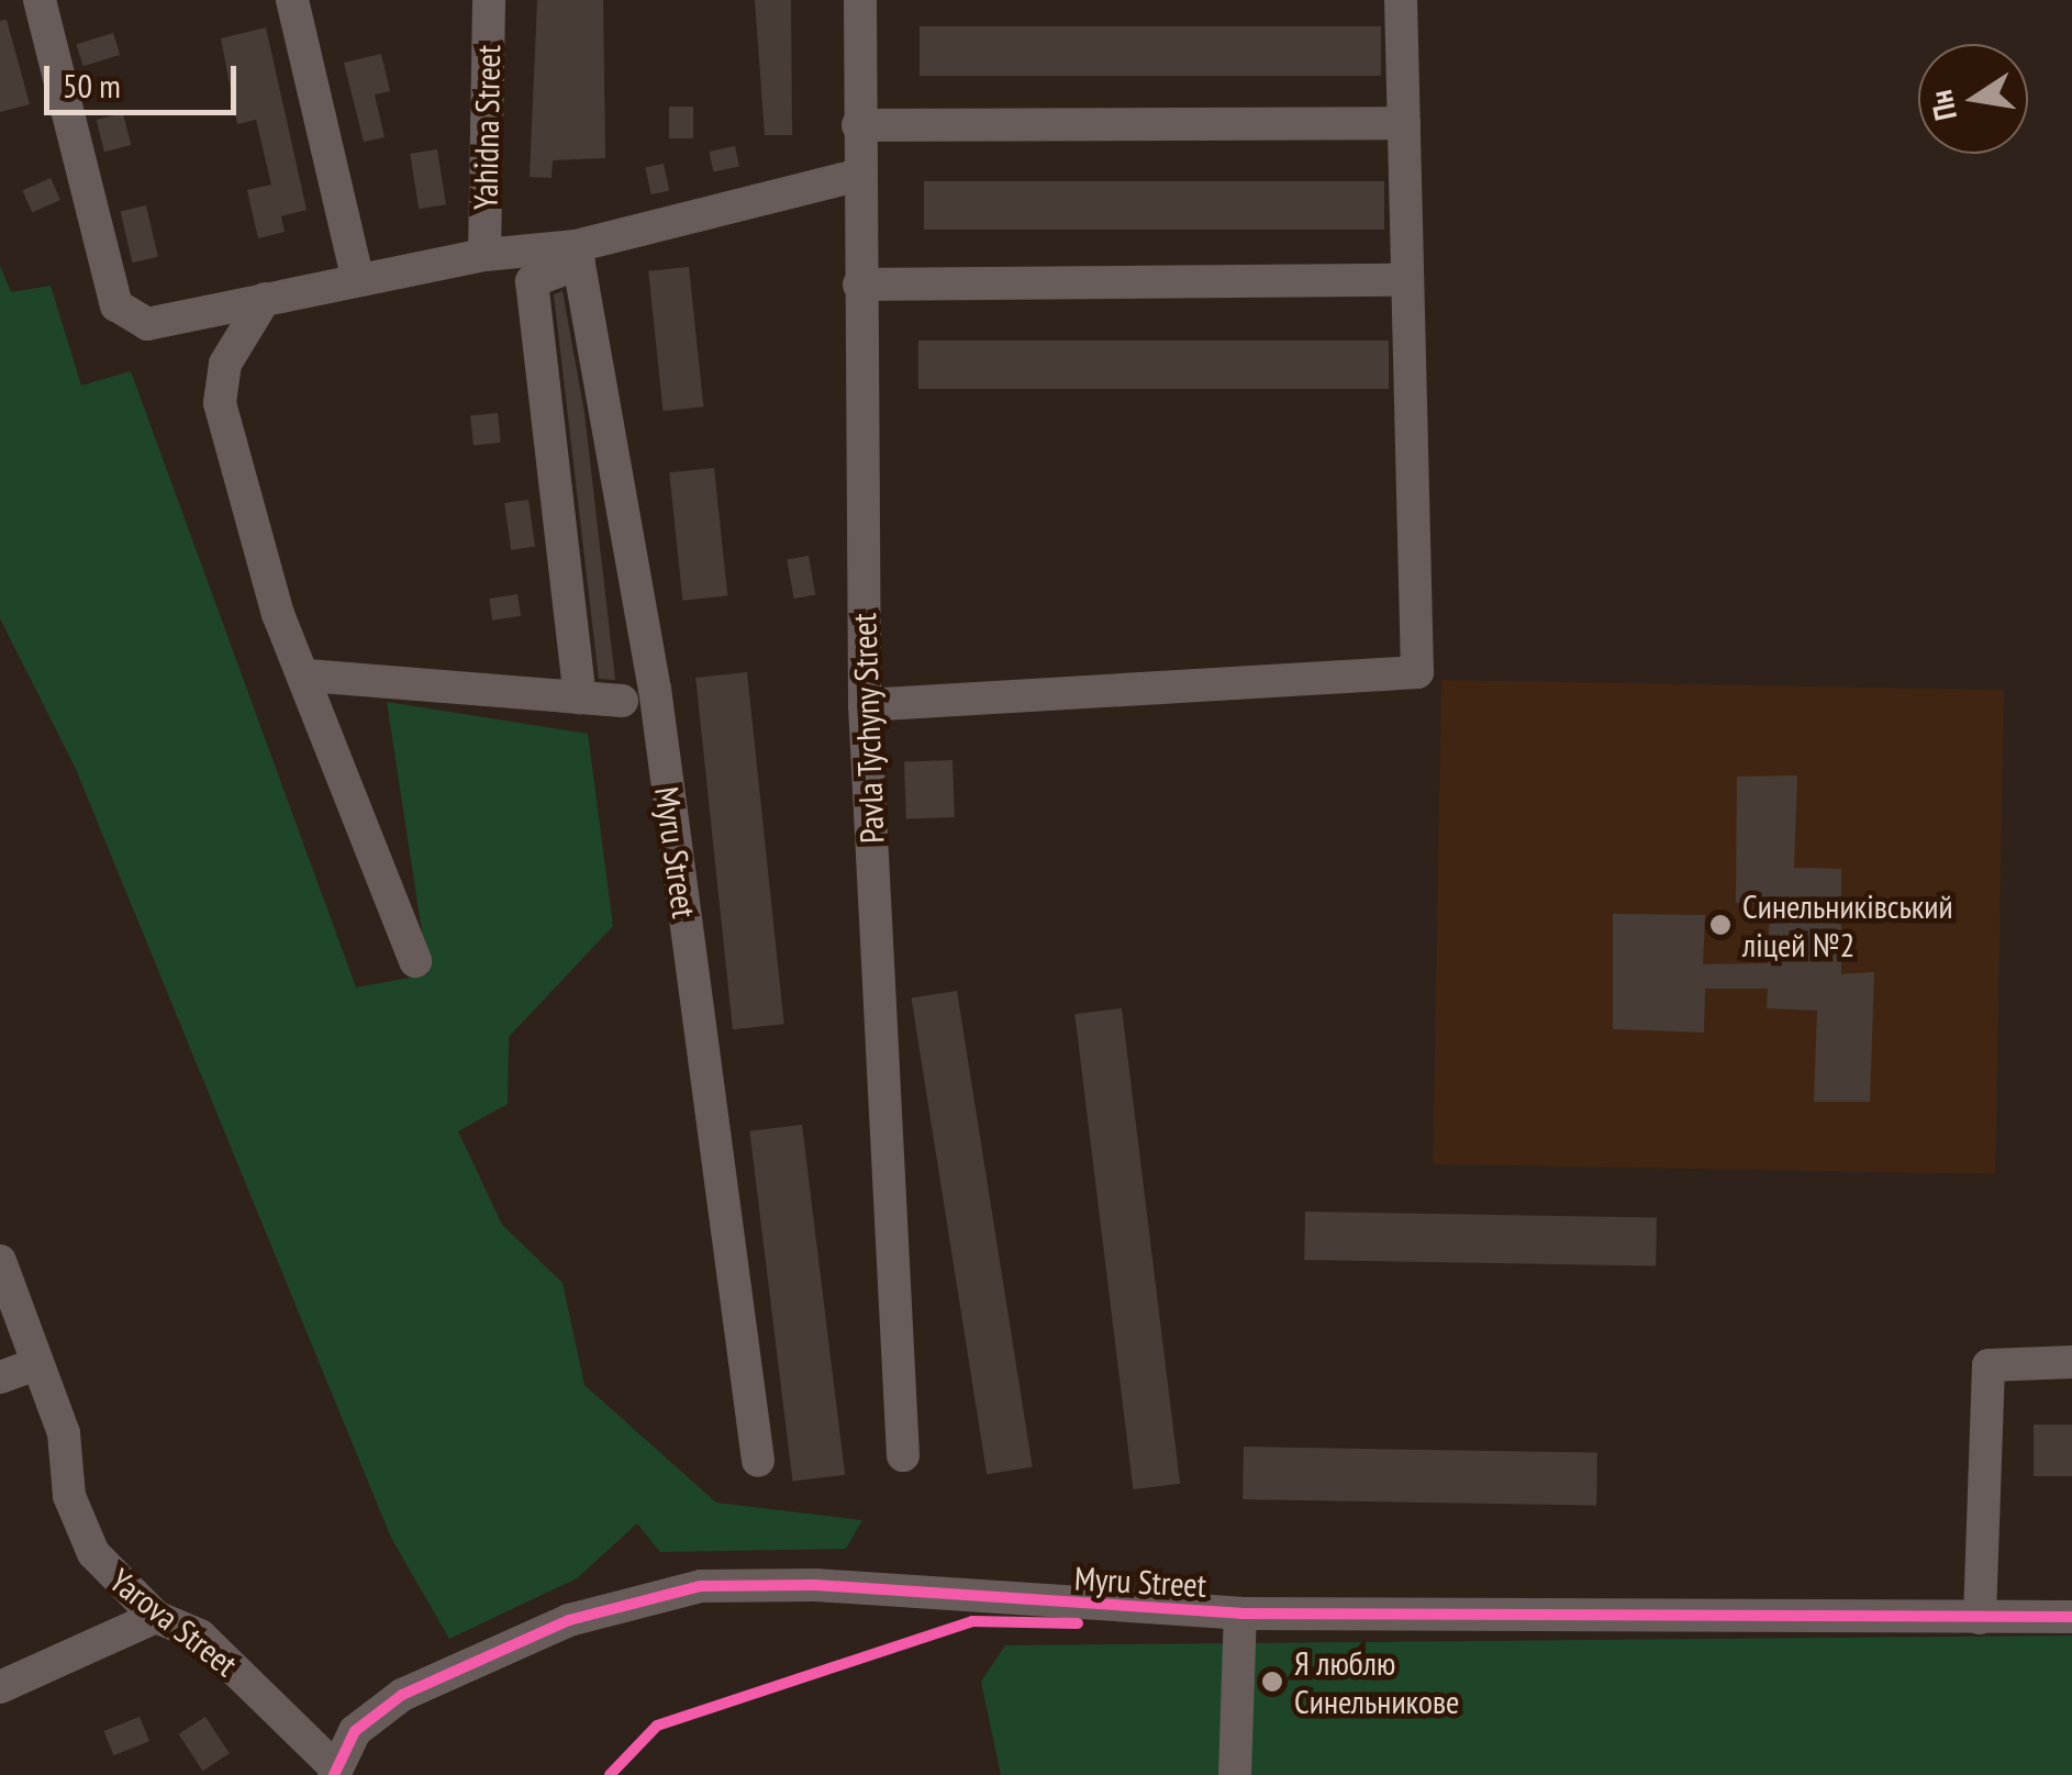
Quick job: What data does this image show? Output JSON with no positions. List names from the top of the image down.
{
  "streets": {
    "street": [
      "Yahidna Street",
      "Pavla Tychyny Street",
      "Myru Street",
      "Yarova Street"
    ]
  },
  "crossings": [
    ["Myru Street", "Yarova Street"]
  ],
  "places": ["Синельниківський ліцей №2", "Я люблю Синельникове"],
  "scale_bar": "50 m",
  "north": "left"
}
